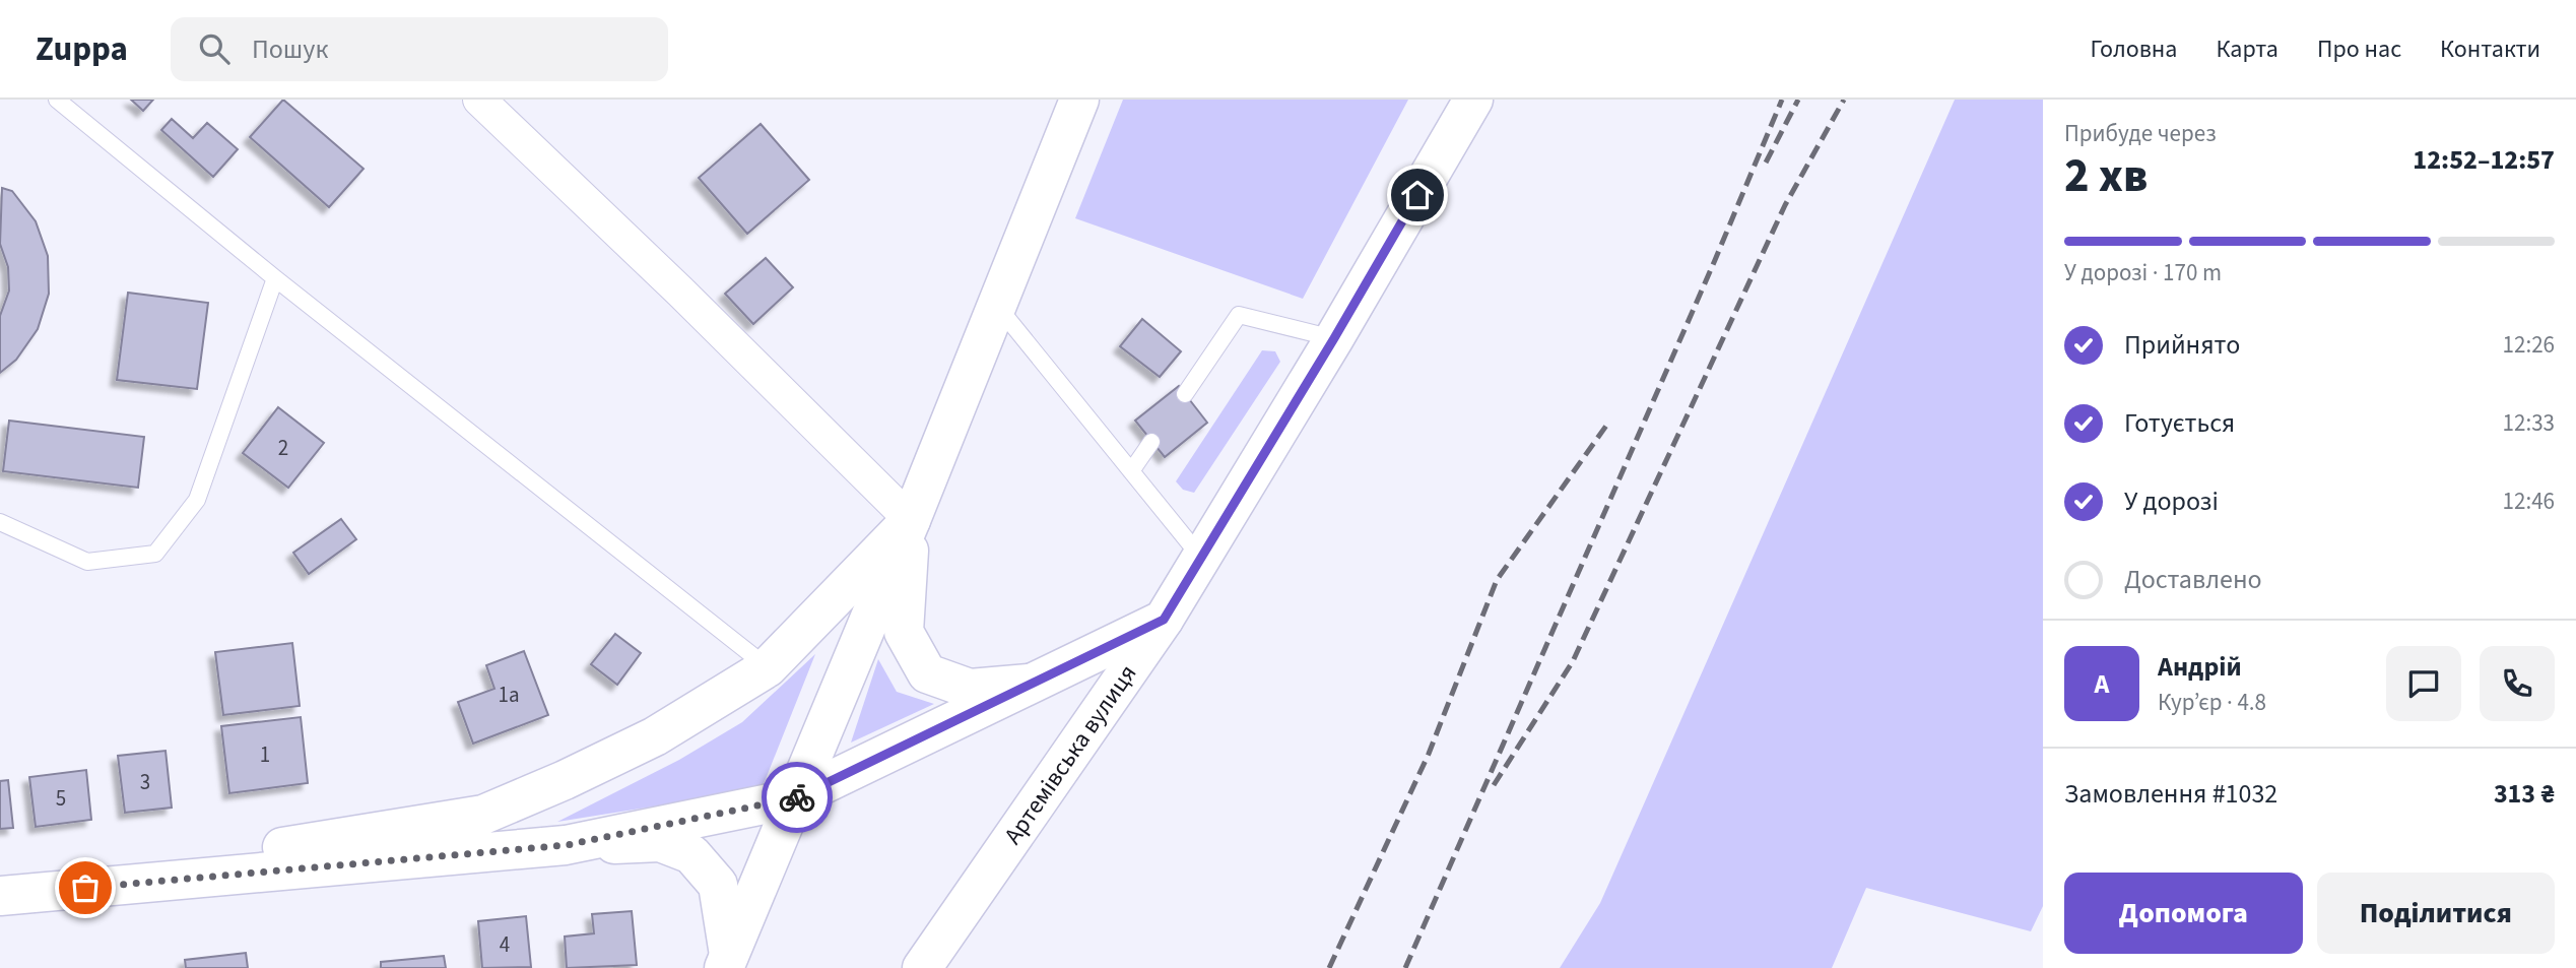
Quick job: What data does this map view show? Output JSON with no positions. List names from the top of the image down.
{
  "streets": {
    "main road": ["Артемівська вулиця"]
  },
  "house_numbers": [
    "2",
    "1а",
    "1",
    "3",
    "5",
    "4"
  ],
  "page": {
    "header": "Zuppa",
    "search": "Пошук",
    "nav": [
      "Головна",
      "Карта",
      "Про нас",
      "Контакти"
    ],
    "heading": ["2 хв", "Прибуде через", "12:52–12:57"],
    "panel": [
      "Андрій",
      "Кур’єр · 4.8",
      "Замовлення #1032",
      "313 ₴"
    ],
    "bar": "У дорозі · 170 m",
    "list": [
      ["Прийнято", "12:26"],
      ["Готується", "12:33"],
      ["У дорозі", "12:46"],
      "Доставлено"
    ],
    "round": "А",
    "buttons": ["Допомога", "Поділитися"]
  }
}
